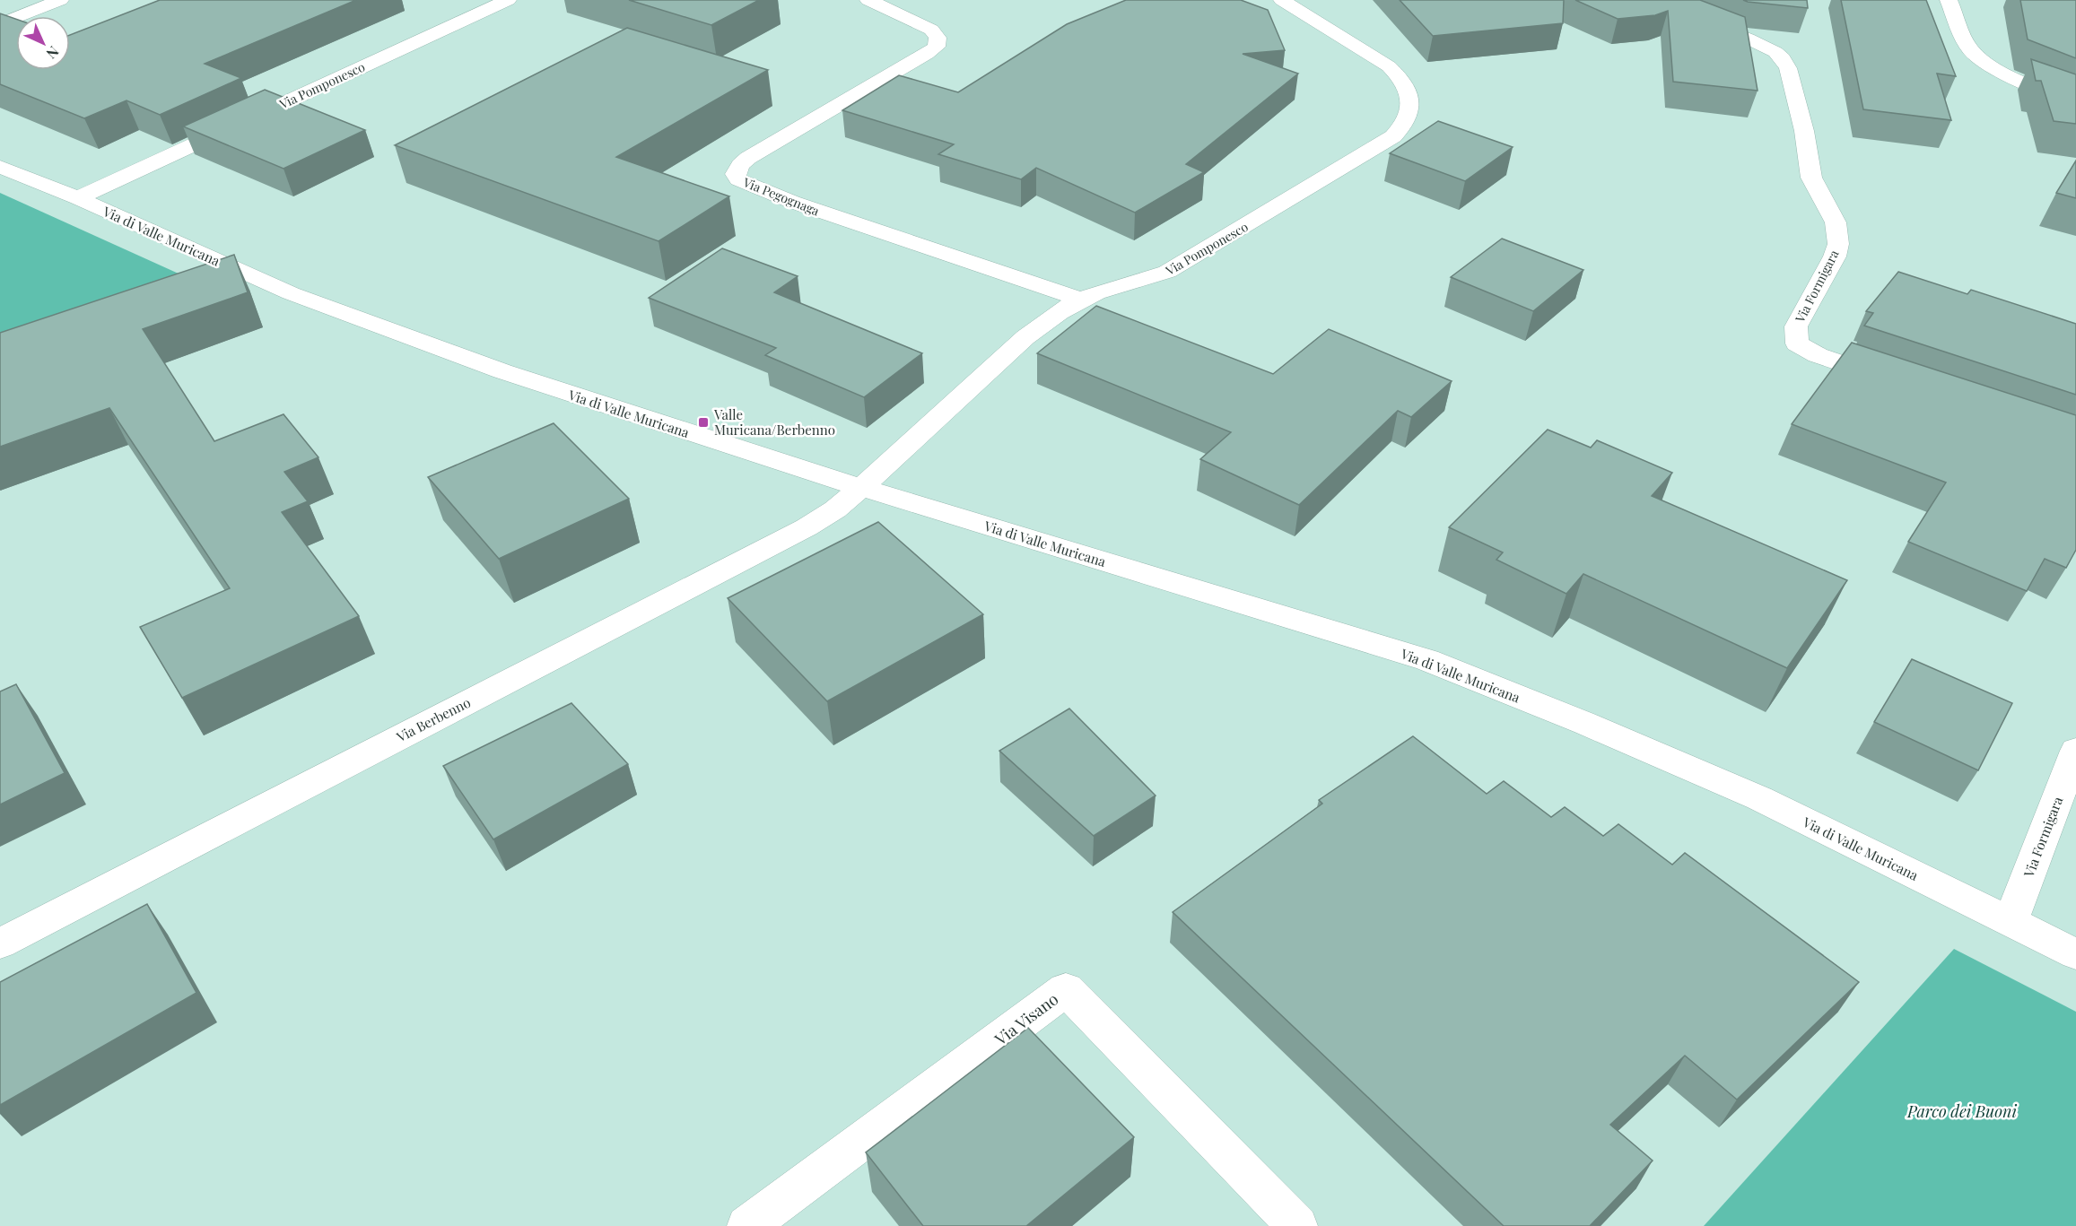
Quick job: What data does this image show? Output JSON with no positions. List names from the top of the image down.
{
  "streets": {
    "street": [
      "Via Pomponesco",
      "Via Pegognaga",
      "Via di Valle Muricana",
      "Via Formigara",
      "Via Berbenno",
      "Via Visano"
    ]
  },
  "crossings": [
    ["Via Pomponesco", "Via Pegognaga"],
    ["Via Pomponesco", "Via di Valle Muricana"],
    ["Via Pomponesco", "Via Berbenno"],
    ["Via di Valle Muricana", "Via Formigara"],
    ["Via di Valle Muricana", "Via Berbenno"]
  ],
  "parks": ["Parco dei Buoni"],
  "places": {
    "transit": ["Valle Muricana/Berbenno"]
  },
  "north": "bottom right"
}
